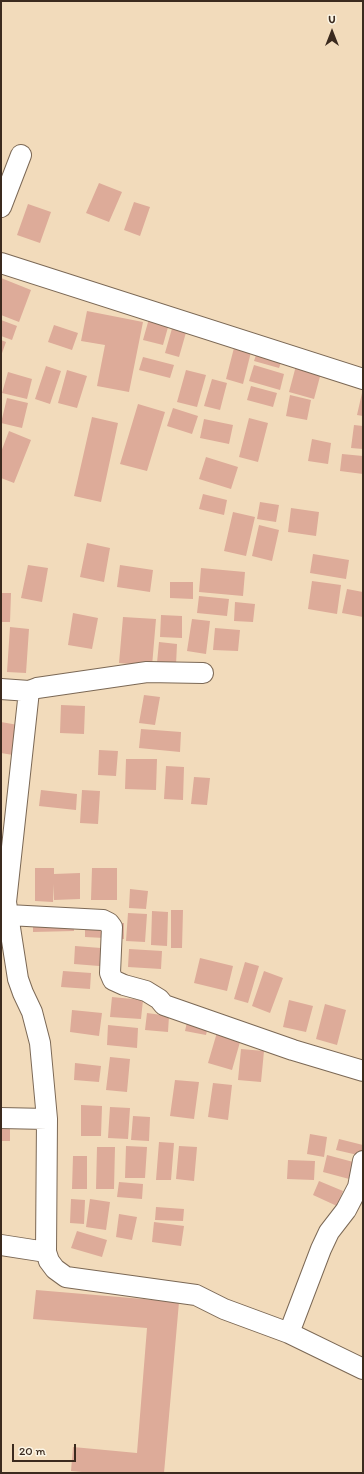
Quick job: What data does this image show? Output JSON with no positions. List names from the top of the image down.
{
  "scale_bar": "20 m",
  "north": "top"
}
